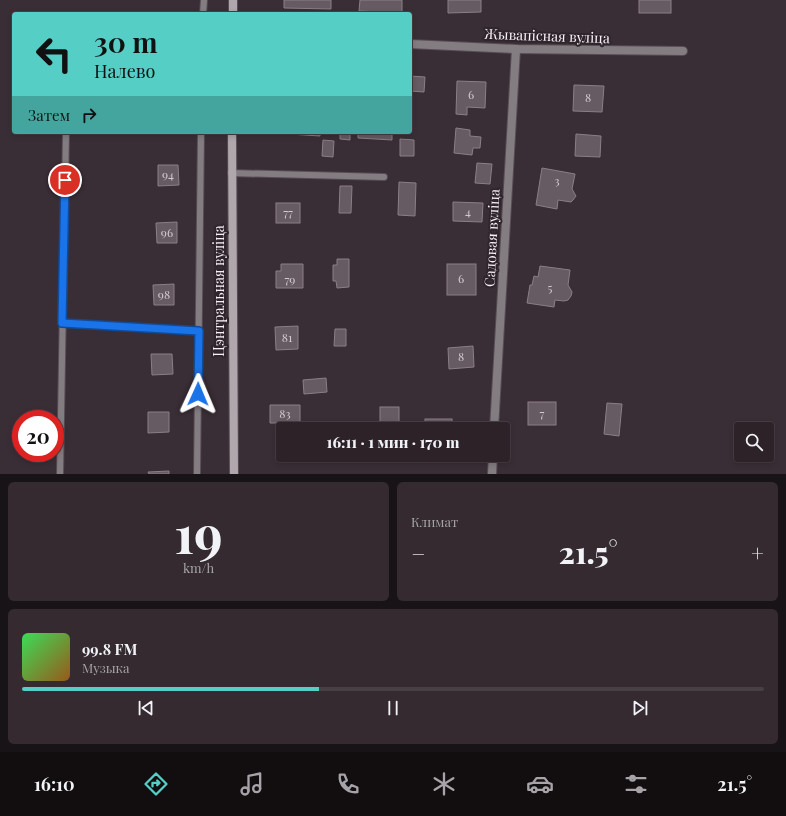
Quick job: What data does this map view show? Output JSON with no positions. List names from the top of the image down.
{
  "streets": {
    "street": ["Жывапісная вуліца", "Садовая вуліца", "Цэнтральная вуліца"]
  },
  "crossings": [
    ["Жывапісная вуліца", "Садовая вуліца"]
  ],
  "house_numbers": [
    "6",
    "8",
    "94",
    "3",
    "4",
    "77",
    "96",
    "6",
    "79",
    "5",
    "98",
    "81",
    "8",
    "83",
    "7"
  ],
  "page": {
    "turn": ["30 m", "Налево"],
    "then": "Затем",
    "limit": "20",
    "trip": "16:11 · 1 мин · 170 m",
    "tile": [
      ["19", "km/h"],
      "Климат"
    ],
    "heat": ["−", "21.5°", "+"],
    "song": ["99.8 FM", "Музыка"],
    "tabs": ["16:10", "21.5°"]
  }
}
